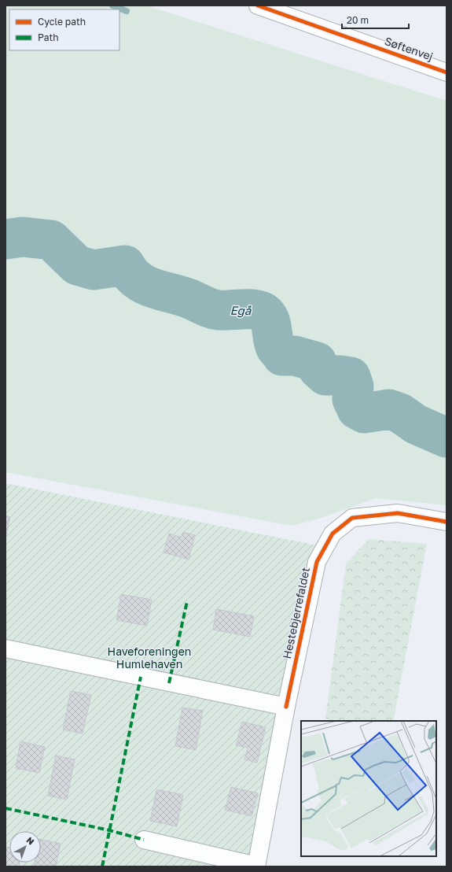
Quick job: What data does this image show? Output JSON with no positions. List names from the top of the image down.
{
  "streets": {
    "street": ["Søftenvej", "Hestebjerrefaldet"]
  },
  "water": ["Egå"],
  "parks": ["Haveforeningen Humlehaven"],
  "legend": ["Cycle path", "Path"],
  "scale_bar": "20 m",
  "north": "top right"
}
